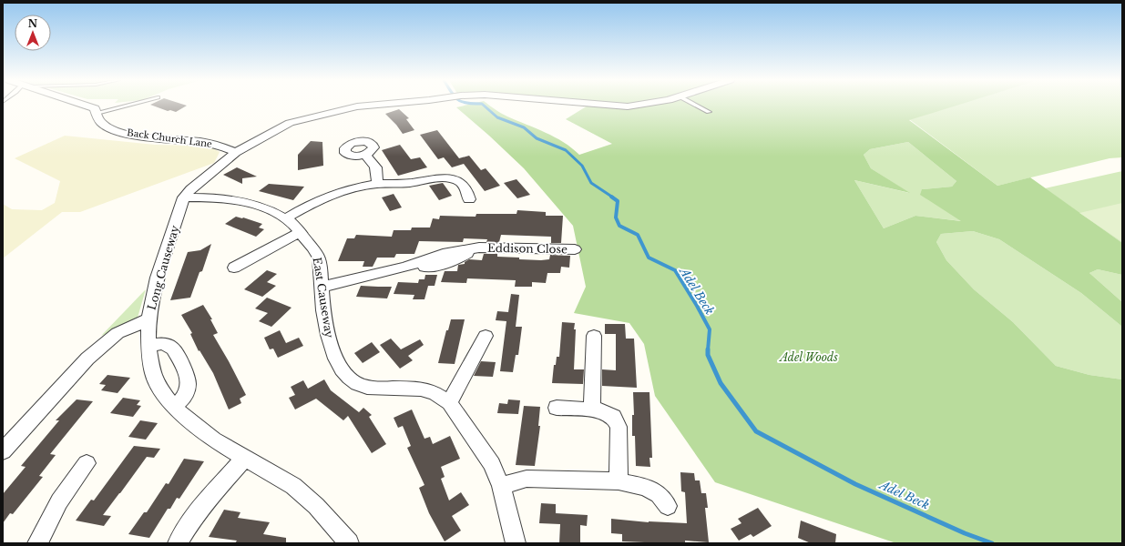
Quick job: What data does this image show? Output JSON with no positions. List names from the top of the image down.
{
  "streets": {
    "street": [
      "Back Church Lane",
      "Eddison Close",
      "Long Causeway",
      "East Causeway"
    ]
  },
  "crossings": [
    ["Back Church Lane", "Long Causeway"],
    ["Eddison Close", "East Causeway"],
    ["Long Causeway", "East Causeway"]
  ],
  "water": ["Adel Beck"],
  "parks": ["Adel Woods"],
  "north": "top"
}
